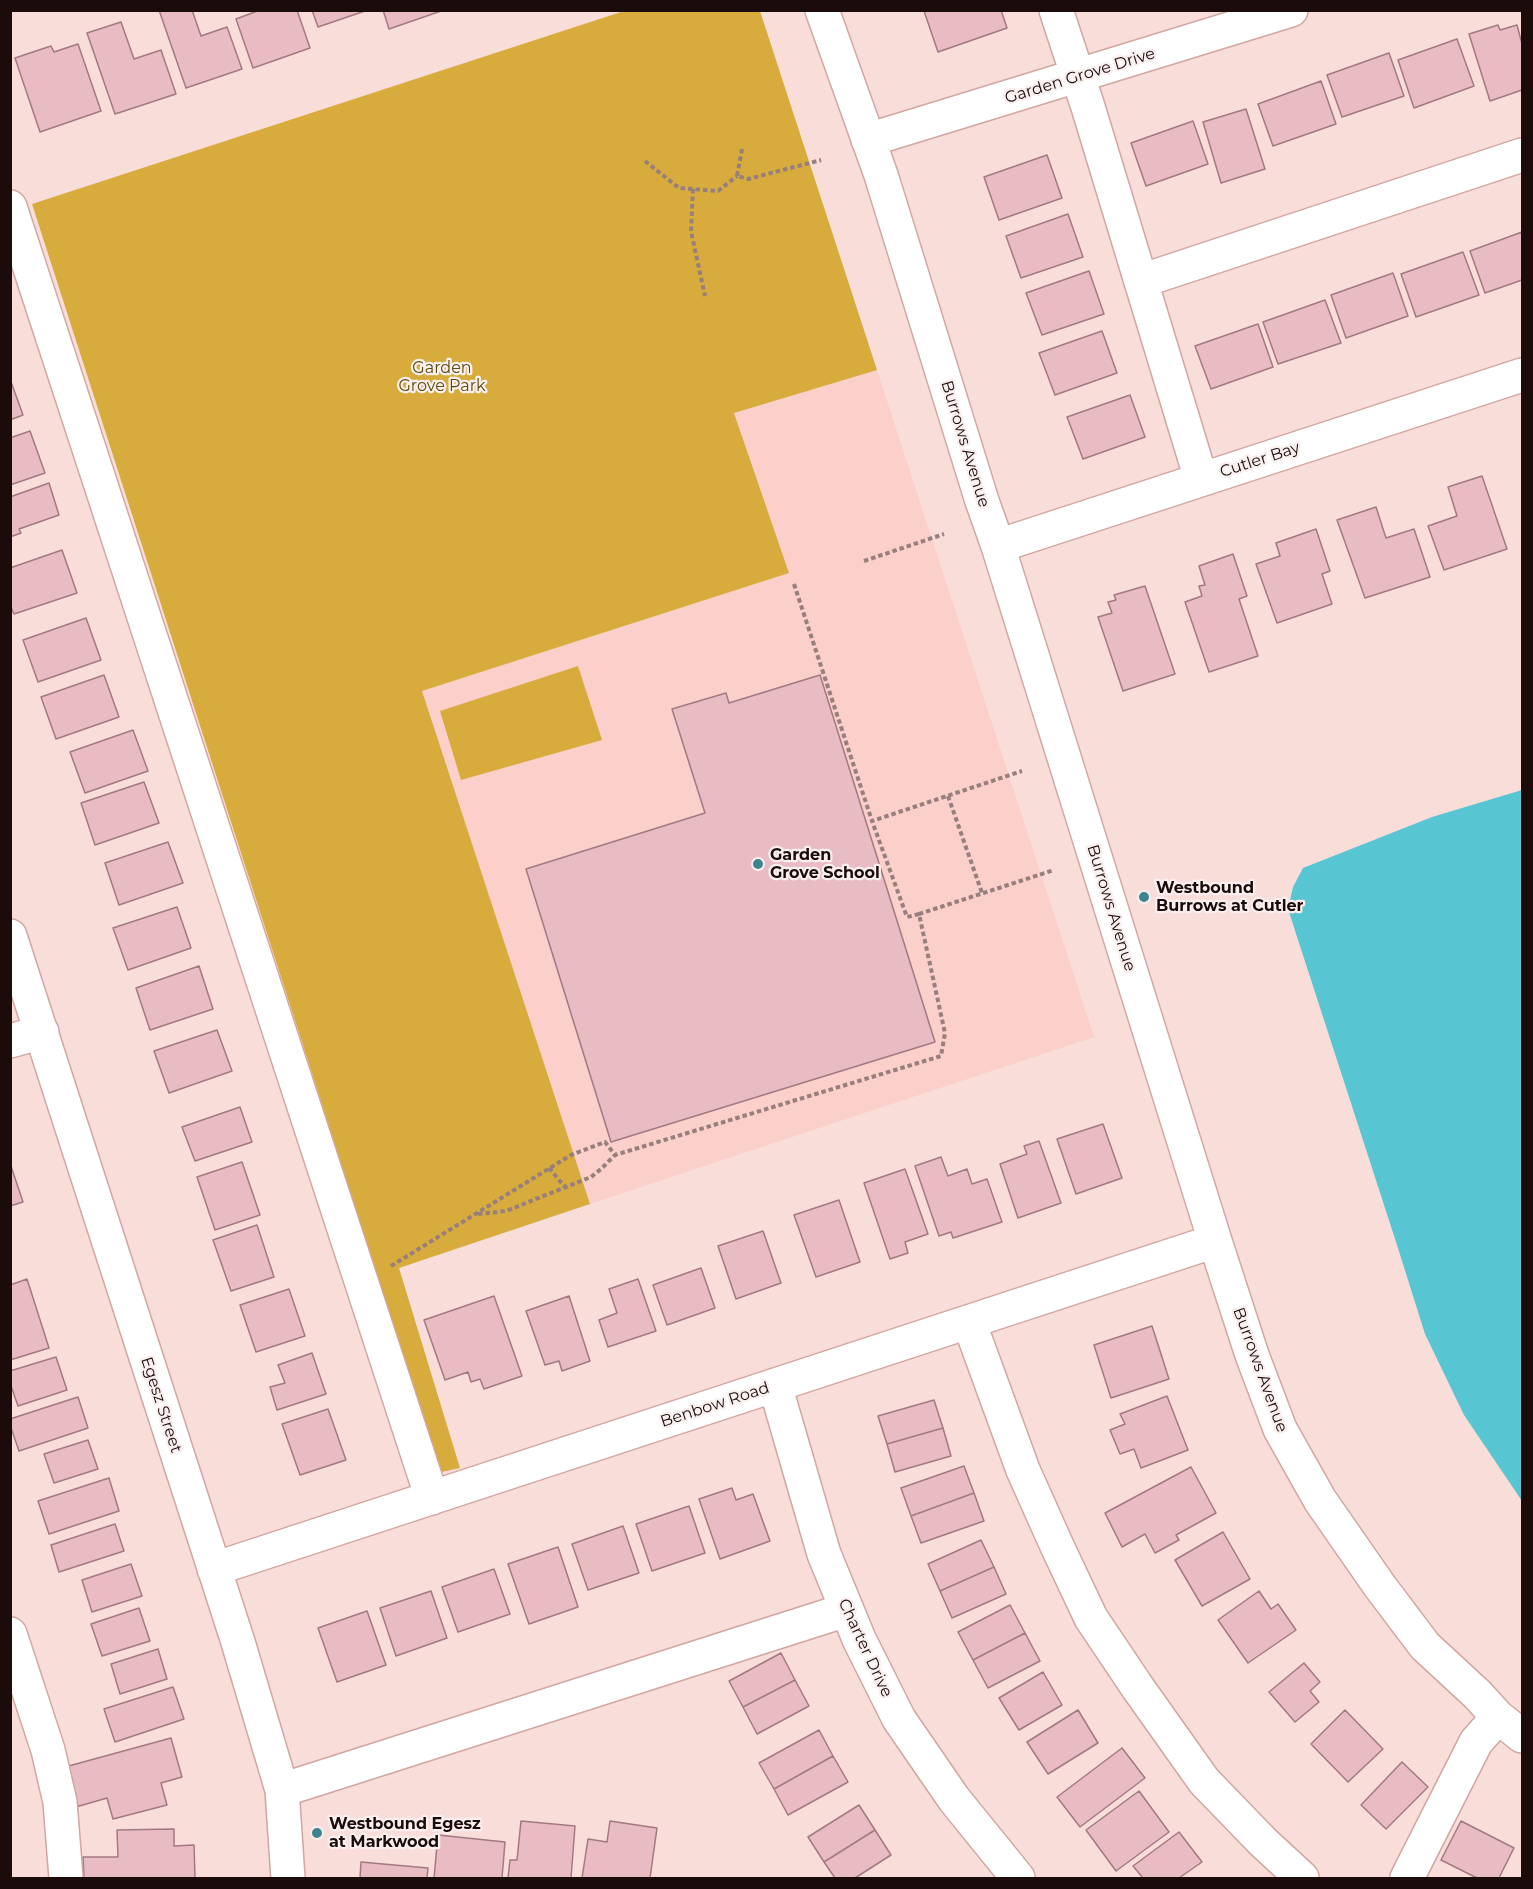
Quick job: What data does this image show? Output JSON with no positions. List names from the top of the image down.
{
  "streets": {
    "street": [
      "Garden Grove Drive",
      "Burrows Avenue",
      "Cutler Bay",
      "Egesz Street",
      "Benbow Road",
      "Charter Drive"
    ]
  },
  "crossings": [
    ["Garden Grove Drive", "Burrows Avenue"],
    ["Burrows Avenue", "Cutler Bay"],
    ["Burrows Avenue", "Benbow Road"],
    ["Egesz Street", "Benbow Road"],
    ["Benbow Road", "Charter Drive"]
  ],
  "parks": ["Garden Grove Park"],
  "places": ["Garden Grove School", "Westbound Burrows at Cutler", "Westbound Egesz at Markwood"]
}
